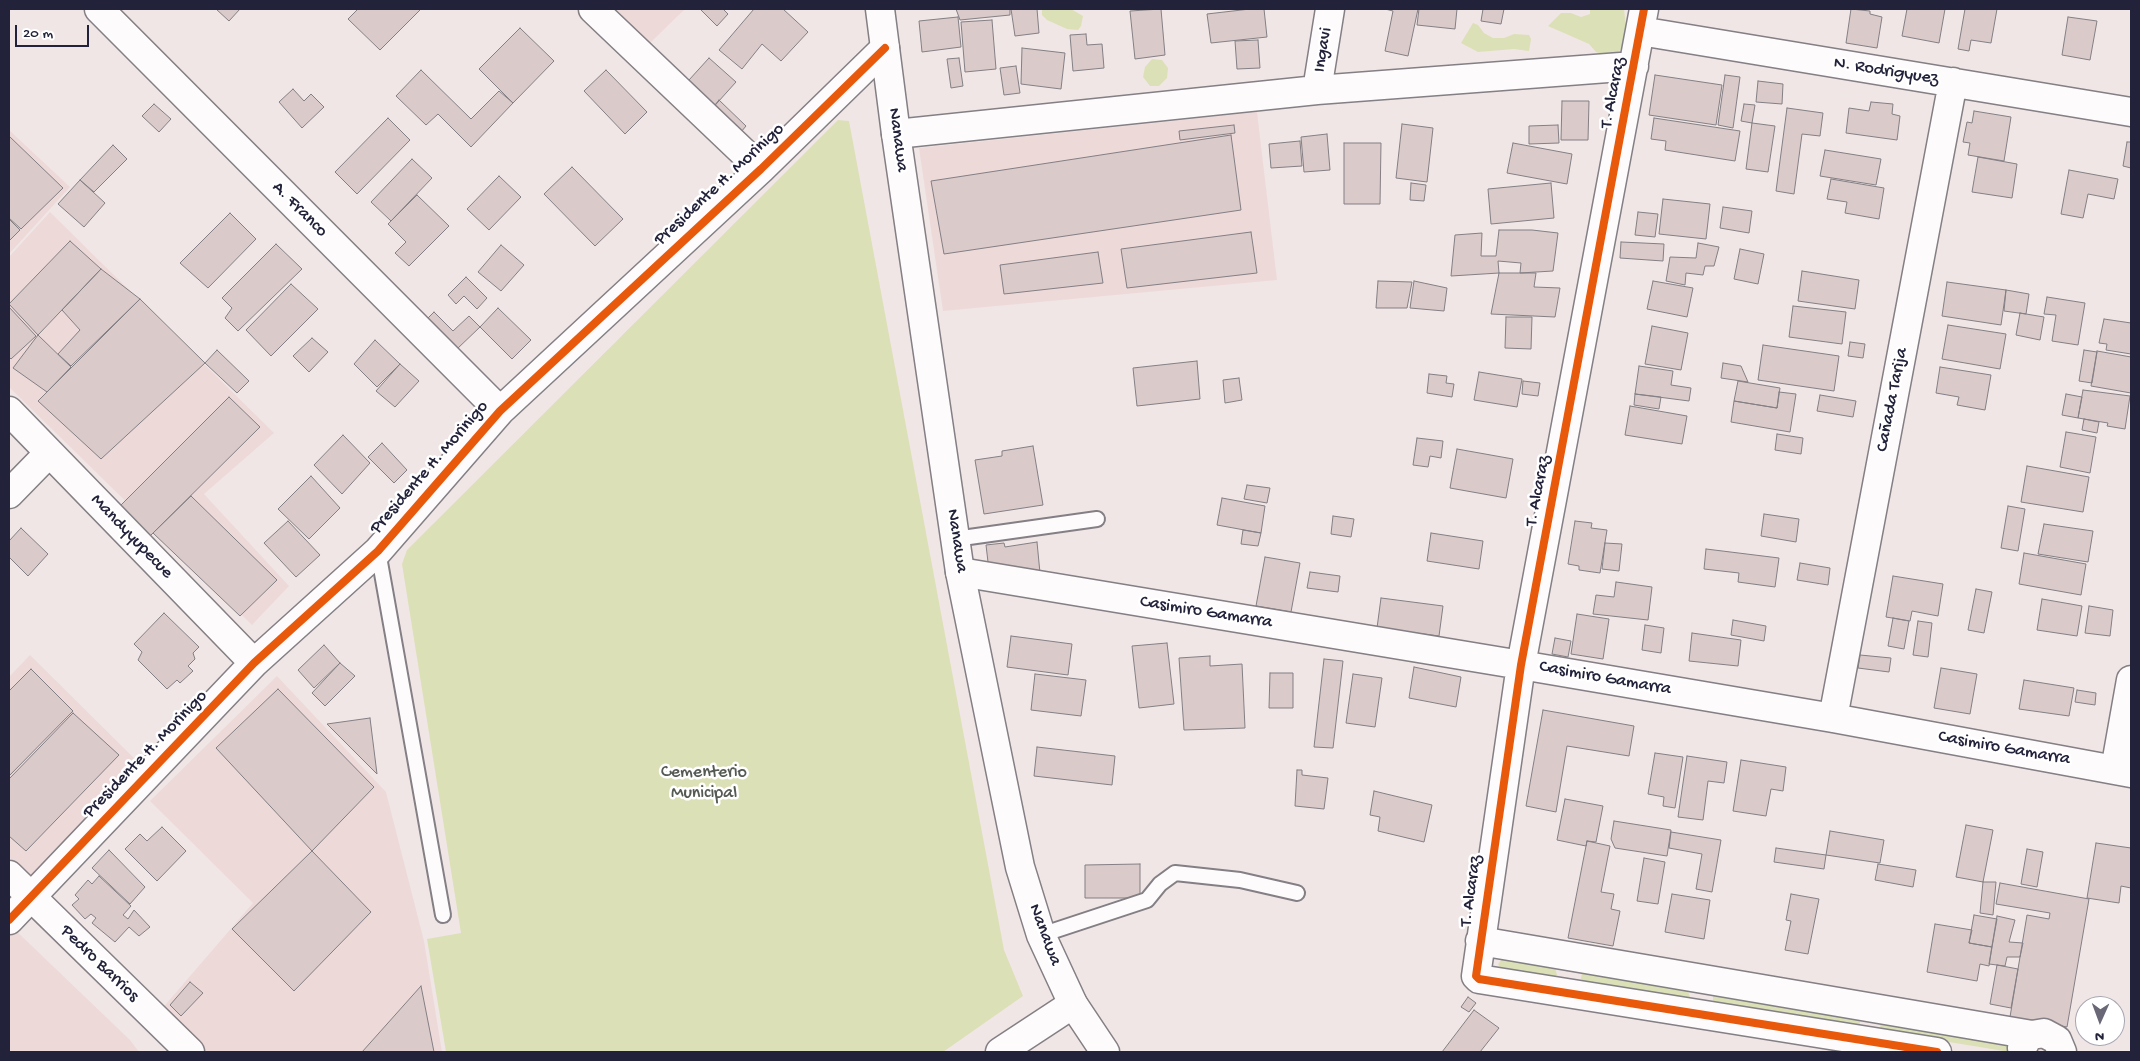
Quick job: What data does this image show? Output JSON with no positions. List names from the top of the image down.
{
  "streets": {
    "street": [
      "Ingavi",
      "N. Rodrigyuez",
      "T. Alcaraz",
      "Nanawa",
      "Presidente H. Morinigo",
      "A. Franco",
      "Cañada Tarija",
      "Mandyyupecue",
      "Casimiro Gamarra",
      "Pedro Barrios"
    ]
  },
  "crossings": [
    ["N. Rodrigyuez", "T. Alcaraz"],
    ["N. Rodrigyuez", "Cañada Tarija"],
    ["T. Alcaraz", "Casimiro Gamarra"],
    ["Nanawa", "Presidente H. Morinigo"],
    ["Nanawa", "Casimiro Gamarra"],
    ["Presidente H. Morinigo", "A. Franco"],
    ["Presidente H. Morinigo", "Mandyyupecue"],
    ["Presidente H. Morinigo", "Pedro Barrios"],
    ["Cañada Tarija", "Casimiro Gamarra"]
  ],
  "parks": ["Cementerio Municipal"],
  "scale_bar": "20 m",
  "north": "bottom"
}
